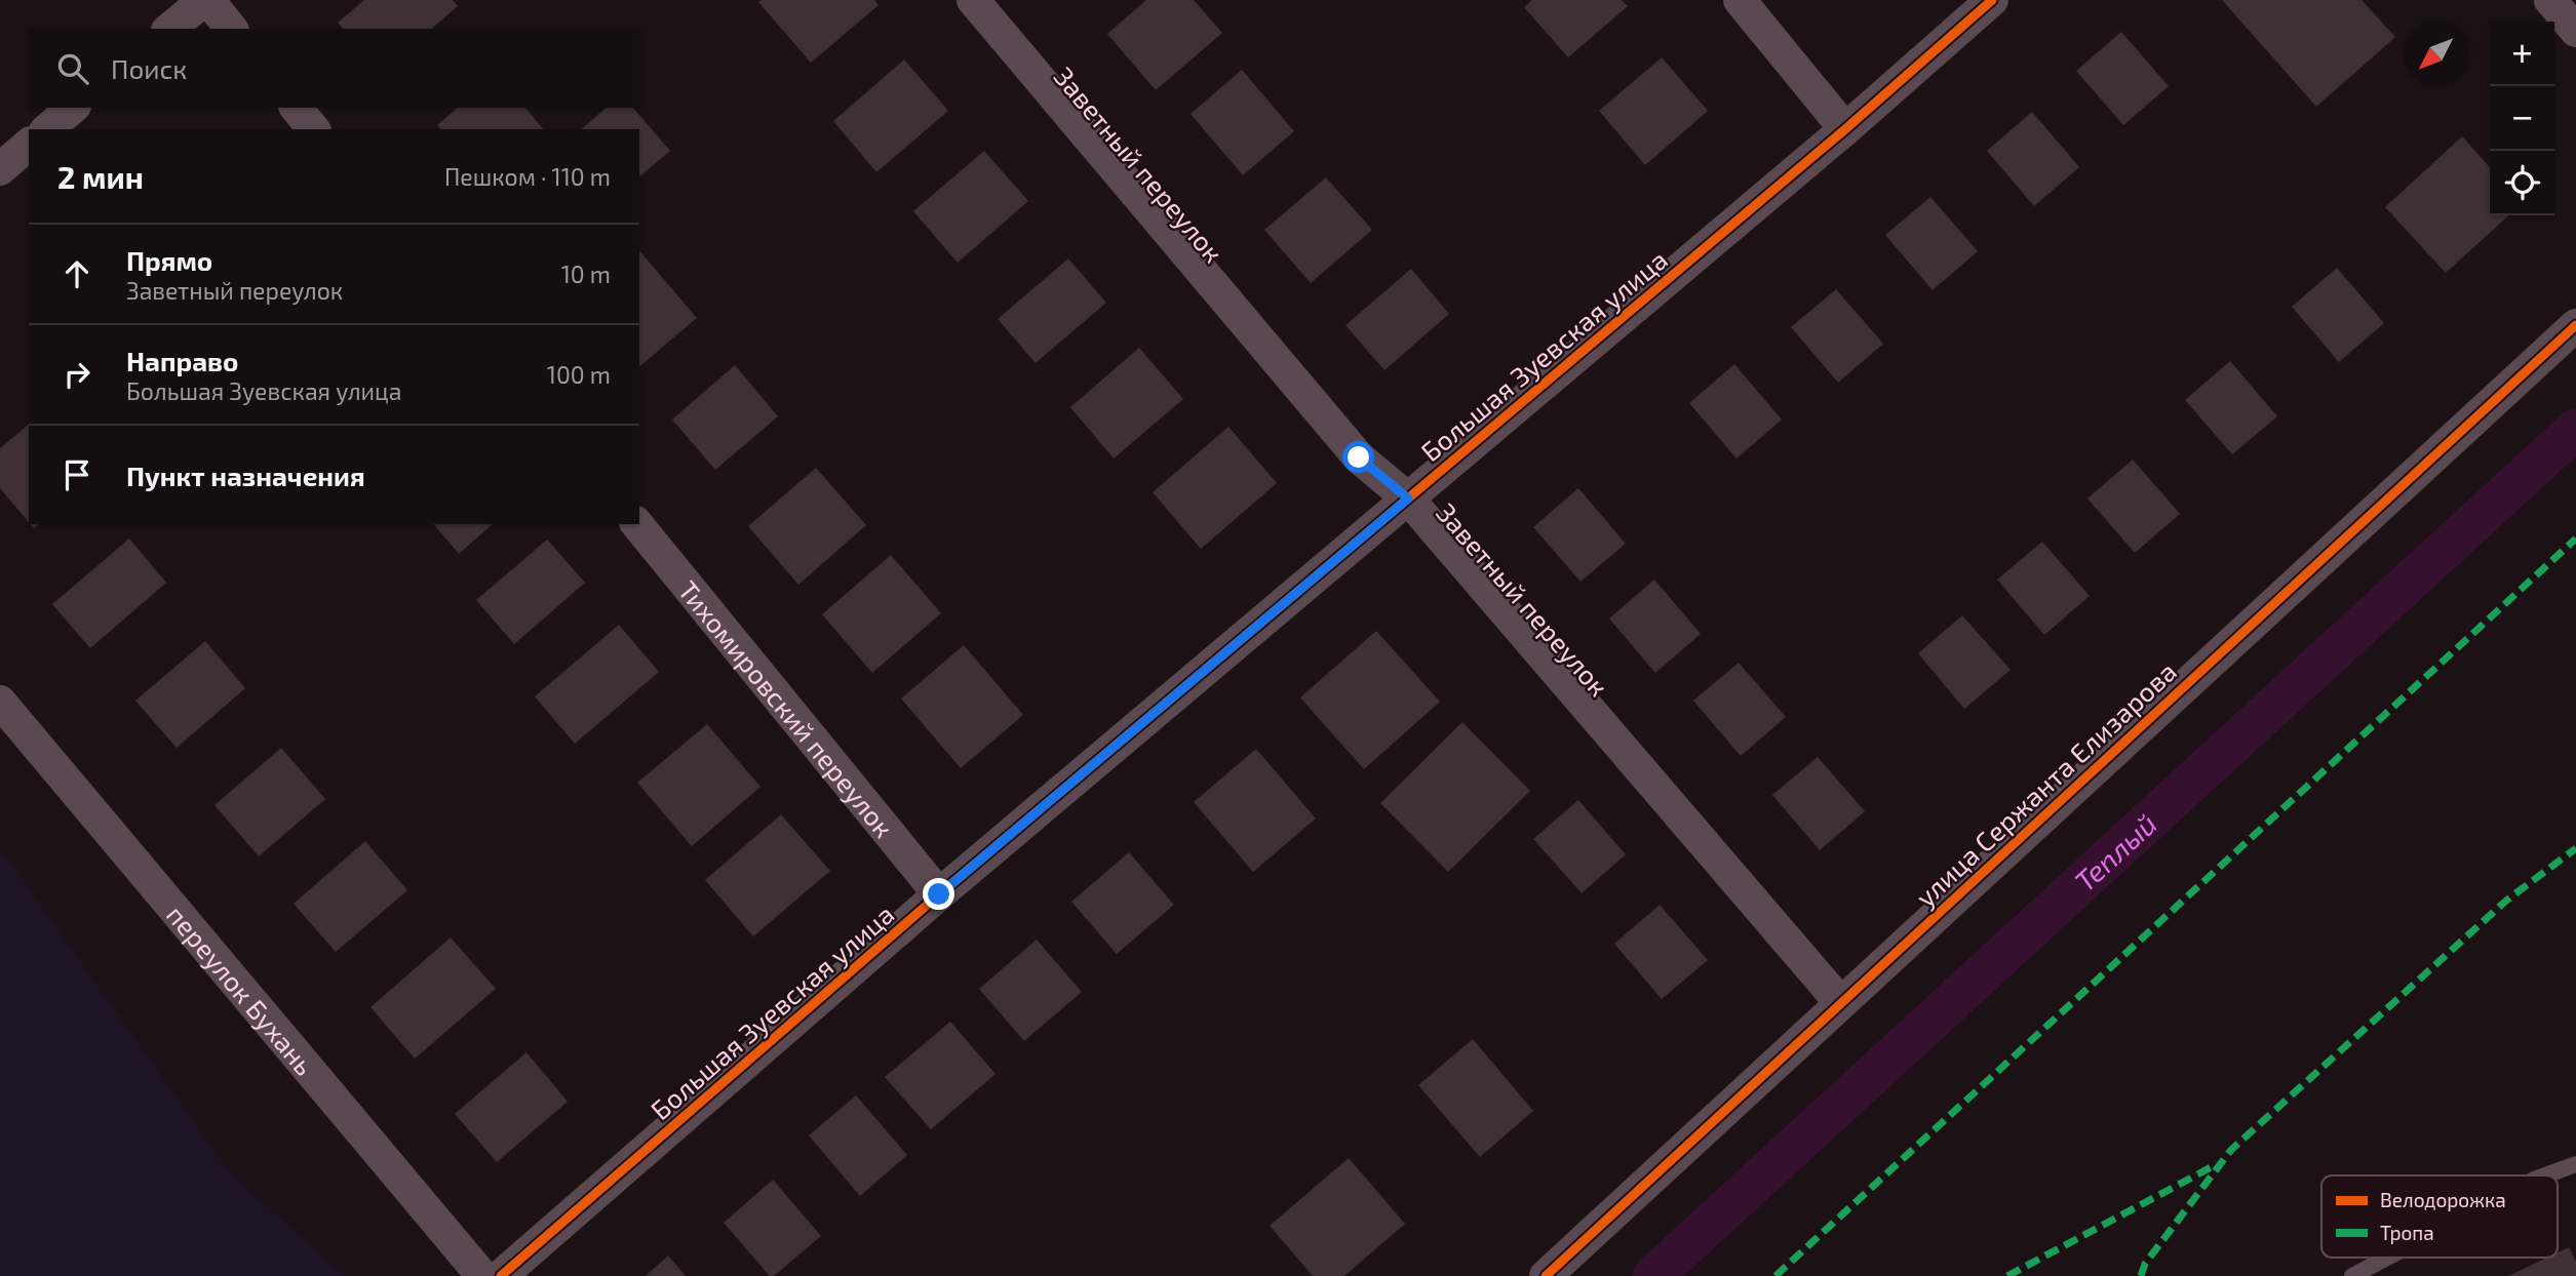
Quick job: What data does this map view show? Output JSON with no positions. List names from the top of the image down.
{
  "streets": {
    "street": [
      "Заветный переулок",
      "Большая Зуевская улица",
      "Тихомировский переулок",
      "улица Сержанта Елизарова",
      "переулок Бухань"
    ]
  },
  "crossings": [
    ["Заветный переулок", "Большая Зуевская улица"],
    ["Заветный переулок", "улица Сержанта Елизарова"],
    ["Большая Зуевская улица", "Тихомировский переулок"]
  ],
  "water": ["Теплый"],
  "legend": ["Велодорожка", "Тропа"],
  "north": "bottom left",
  "page": {
    "map_buttons": ["+", "−"],
    "search": "Поиск",
    "heading": ["2 мин", "Пешком · 110 m"],
    "list": [
      ["Прямо", "Заветный переулок", "10 m"],
      ["Направо", "Большая Зуевская улица", "100 m"],
      "Пункт назначения"
    ]
  }
}
